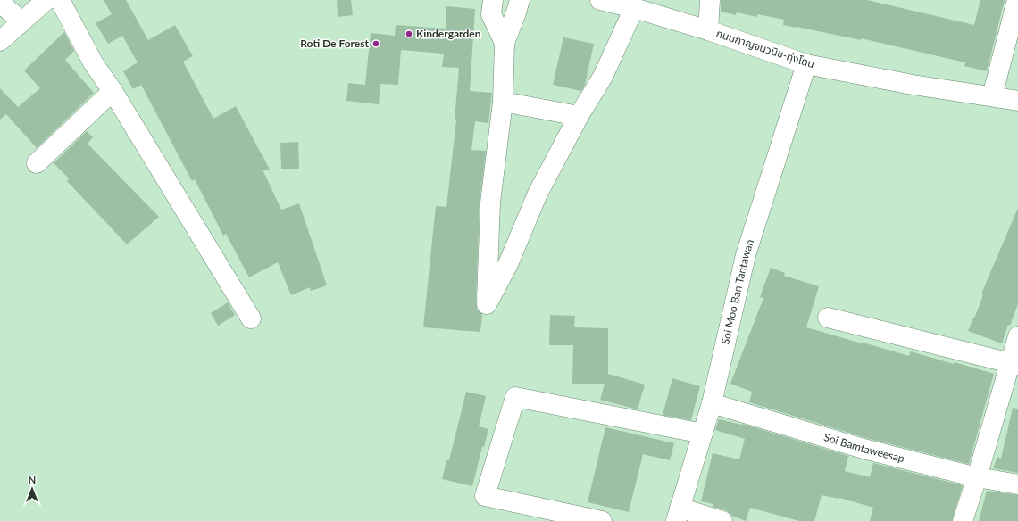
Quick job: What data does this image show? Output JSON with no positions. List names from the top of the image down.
{
  "streets": {
    "street": ["ถนนกาญจนวนิช-ทุ่งโดน", "Soi Moo Ban Tantawan", "Soi Bamtaweesap"]
  },
  "crossings": [
    ["ถนนกาญจนวนิช-ทุ่งโดน", "Soi Moo Ban Tantawan"],
    ["Soi Moo Ban Tantawan", "Soi Bamtaweesap"]
  ],
  "places": ["Kindergarden", "Roti De Forest"],
  "north": "top"
}
